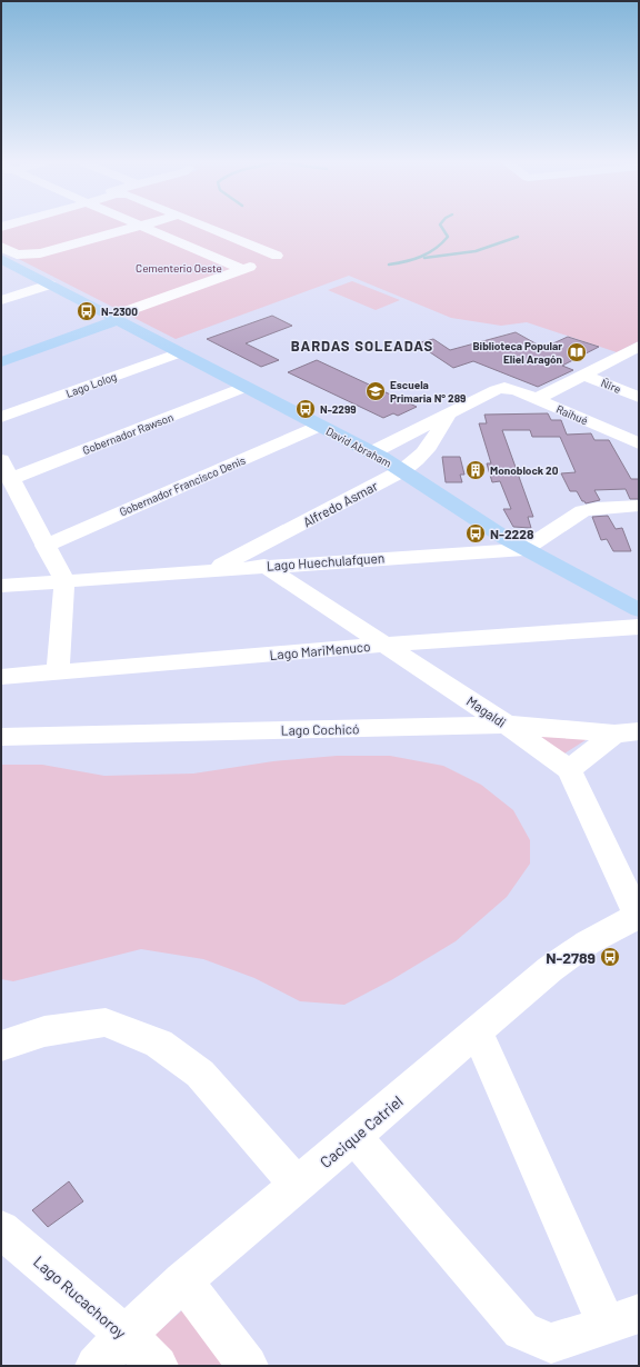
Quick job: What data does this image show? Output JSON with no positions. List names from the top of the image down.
{
  "streets": {
    "main road": ["David Abraham"],
    "street": [
      "Lago Lolog",
      "Ñire",
      "Raihué",
      "Gobernador Rawson",
      "Gobernador Francisco Denis",
      "Alfredo Asmar",
      "Lago Huechulafquen",
      "Lago MariMenuco",
      "Magaldi",
      "Lago Cochicó",
      "Cacique Catriel",
      "Lago Rucachoroy"
    ]
  },
  "crossings": [
    ["Lago Lolog", "David Abraham"],
    ["Raihué", "Alfredo Asmar"],
    ["Gobernador Rawson", "David Abraham"],
    ["David Abraham", "Gobernador Francisco Denis"],
    ["David Abraham", "Alfredo Asmar"],
    ["David Abraham", "Lago Huechulafquen"],
    ["Alfredo Asmar", "Lago Huechulafquen"],
    ["Lago Huechulafquen", "Magaldi"],
    ["Lago MariMenuco", "Magaldi"],
    ["Magaldi", "Lago Cochicó"],
    ["Magaldi", "Cacique Catriel"],
    ["Cacique Catriel", "Lago Rucachoroy"]
  ],
  "districts": ["BARDAS SOLEADAS"],
  "parks": ["Cementerio Oeste"],
  "places": {
    "bus stop": [
      "N-2300",
      "N-2299",
      "N-2228",
      "N-2789"
    ],
    "library": ["Biblioteca Popular Eliel Aragón"],
    "school or university": ["Escuela Primaria N° 289"],
    "building": ["Monoblock 20"]
  }
}
